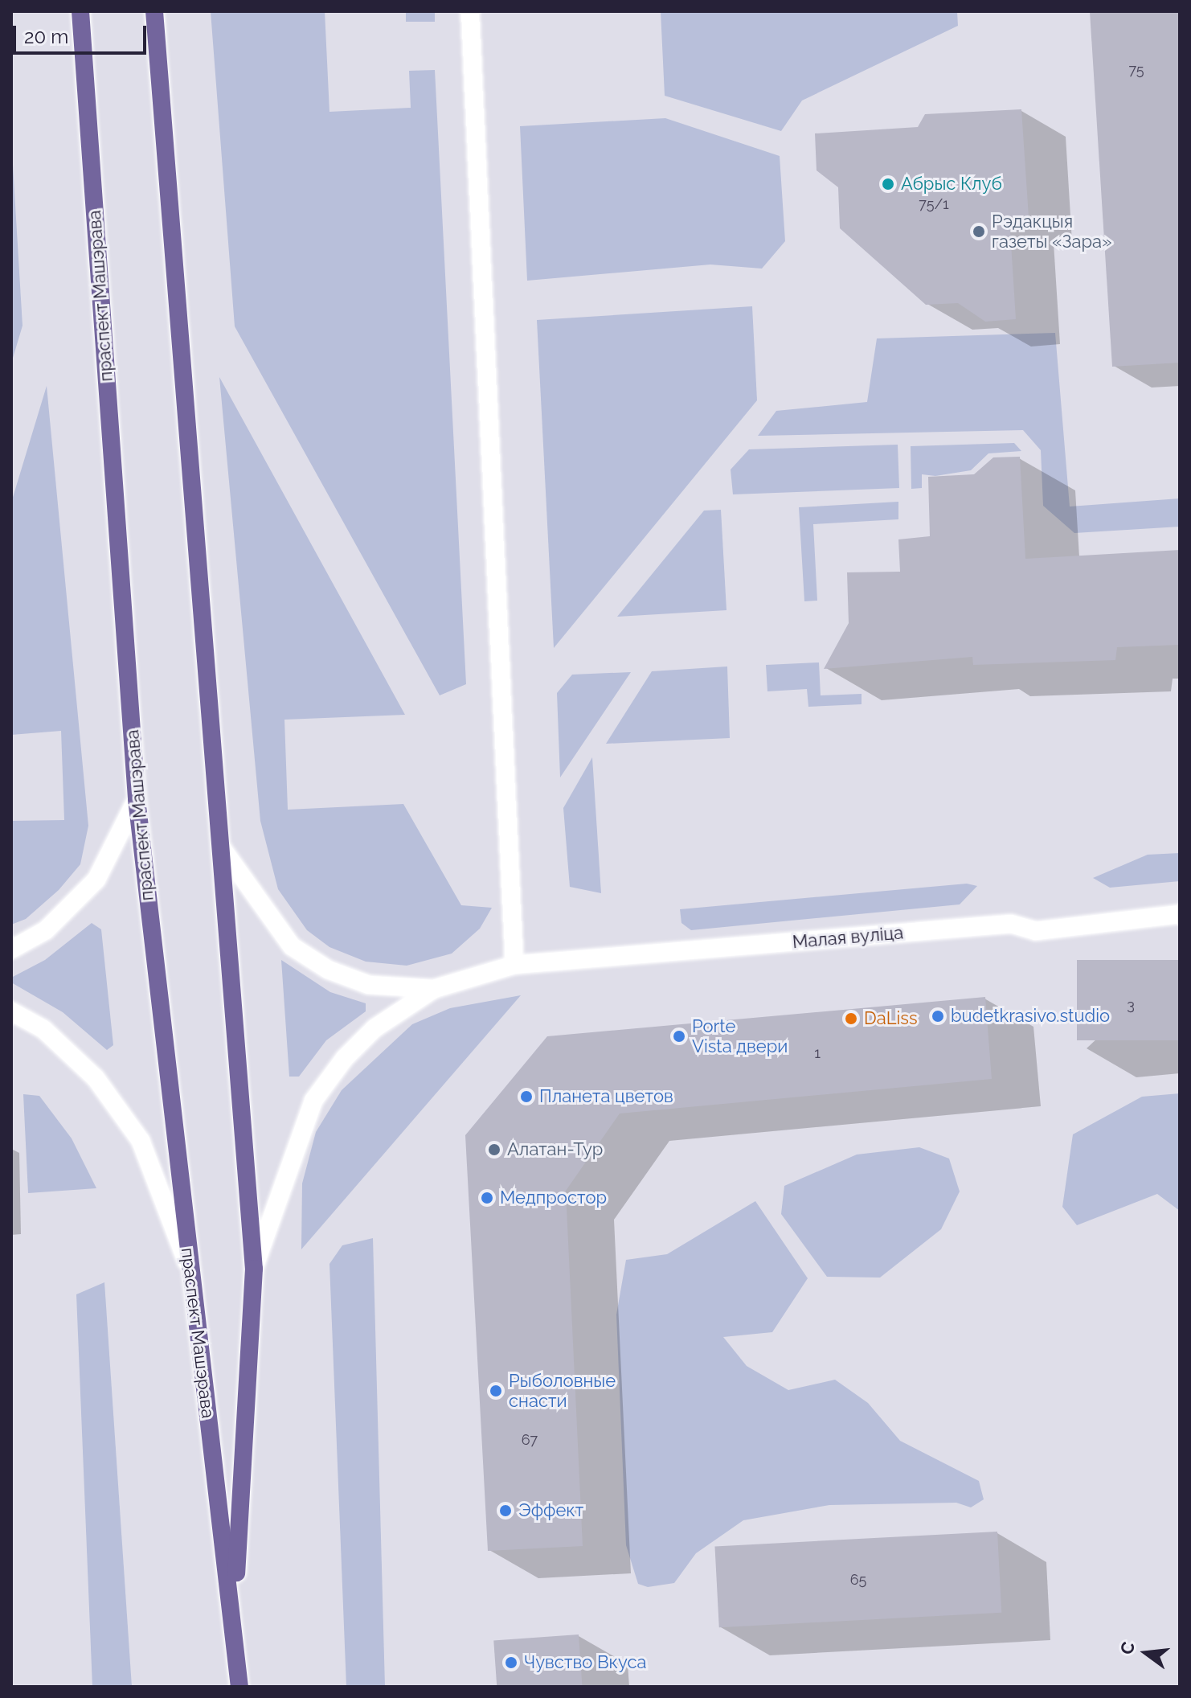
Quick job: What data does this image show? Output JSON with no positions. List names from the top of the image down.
{
  "streets": {
    "main road": ["праспект Машэрава"],
    "street": ["Малая вуліца"]
  },
  "places": [
    "Абрыс Клуб",
    "Рэдакцыя газеты «Зара»",
    "budetkrasivo.studio",
    "DaLiss",
    "Porte Vista двери",
    "Планета цветов",
    "Алатан-Тур",
    "Медпростор",
    "Рыболовные снасти",
    "Эффект",
    "Чувство Вкуса"
  ],
  "house_numbers": [
    "75",
    "75/1",
    "3",
    "1",
    "67",
    "65"
  ],
  "scale_bar": "20 m",
  "north": "left"
}
